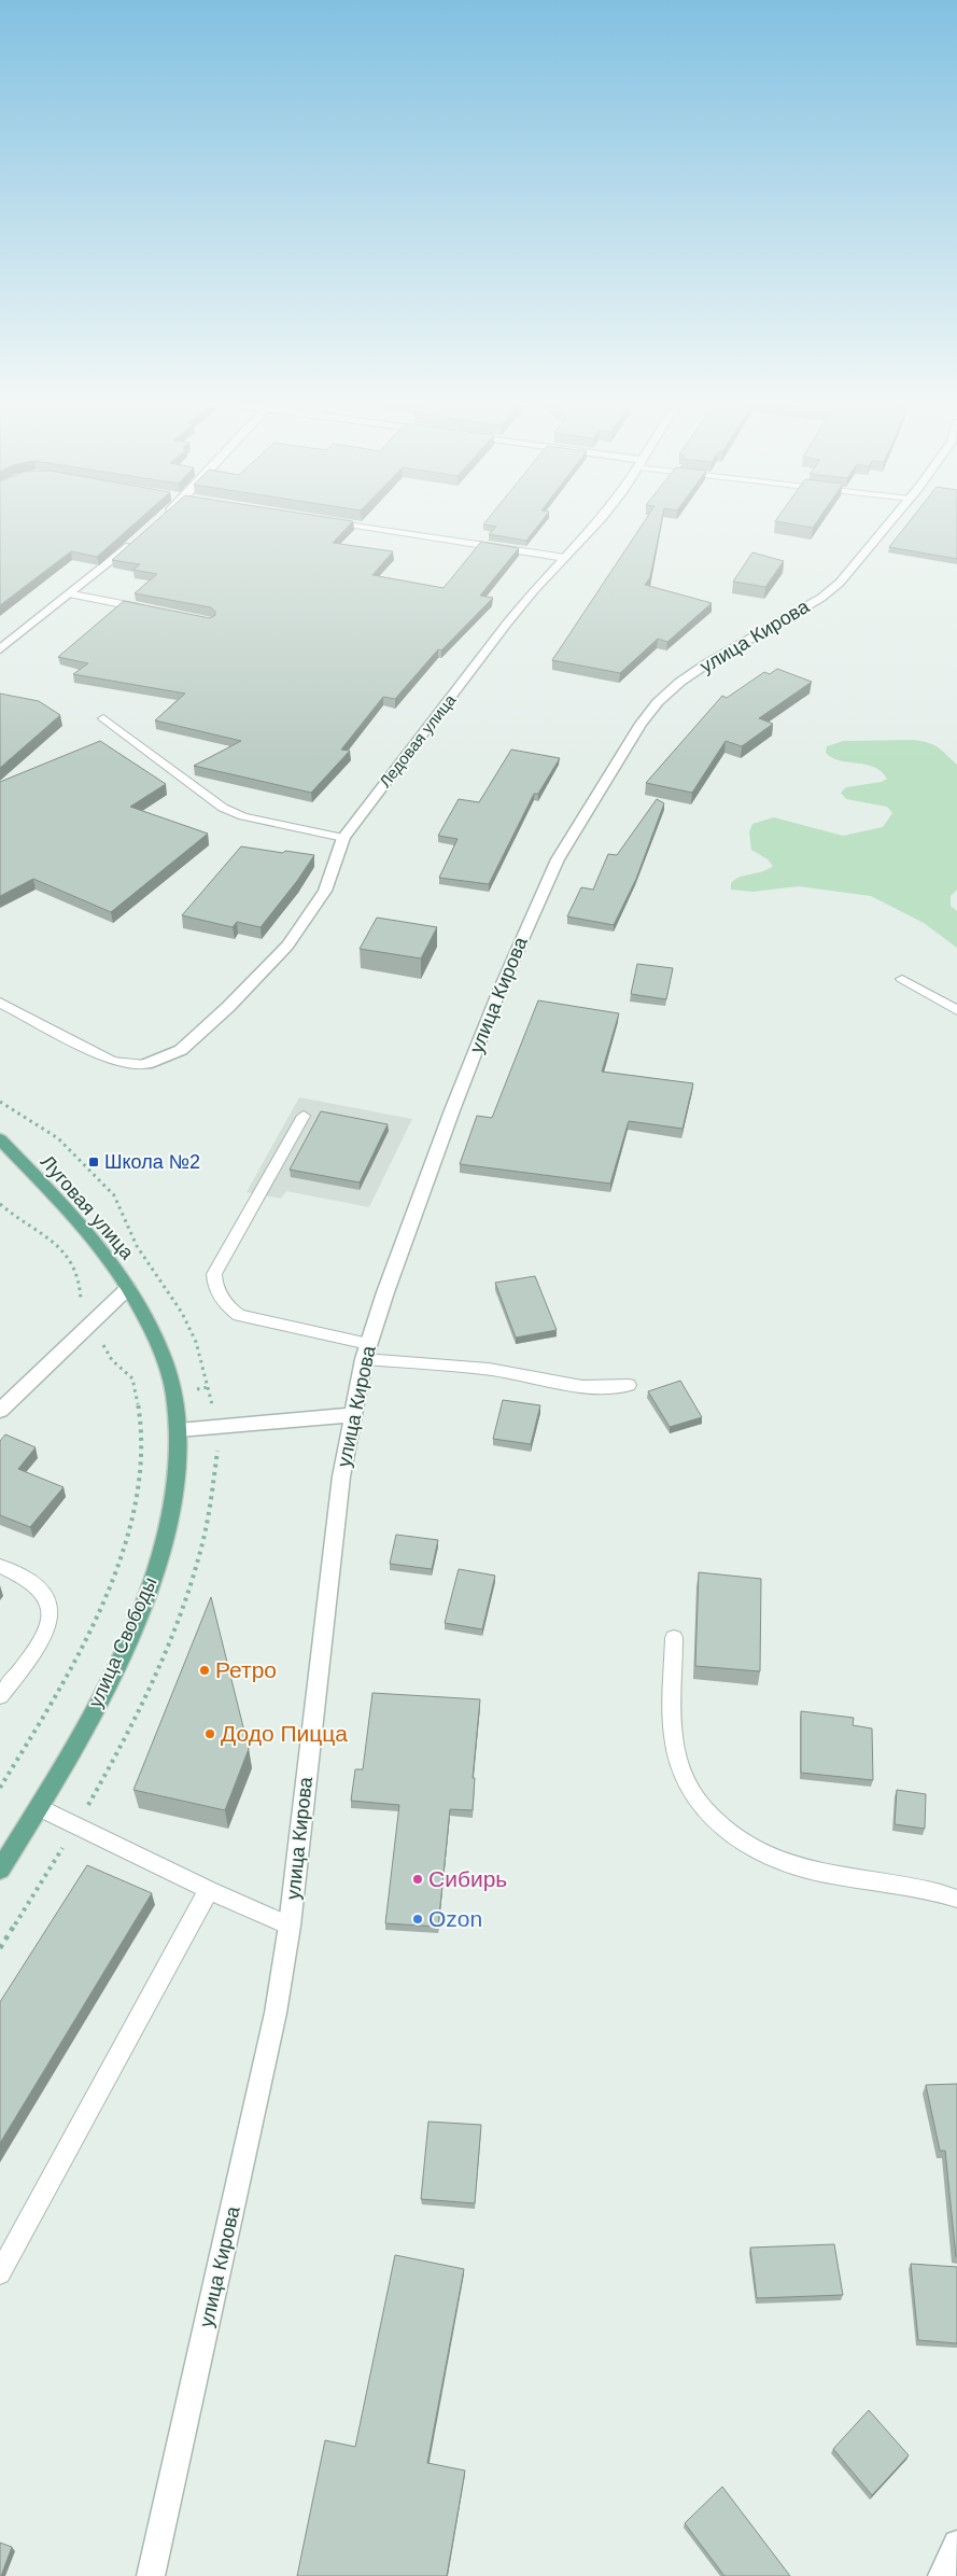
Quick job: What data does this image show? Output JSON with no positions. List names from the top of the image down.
{
  "streets": {
    "main road": ["Луговая улица", "улица Свободы"],
    "street": ["улица Кирова", "Ледовая улица"]
  },
  "crossings": [
    ["Луговая улица", "улица Свободы"]
  ],
  "places": {
    "transit": ["Школа №2"],
    "other": [
      "Ретро",
      "Додо Пицца",
      "Сибирь",
      "Ozon"
    ]
  }
}
